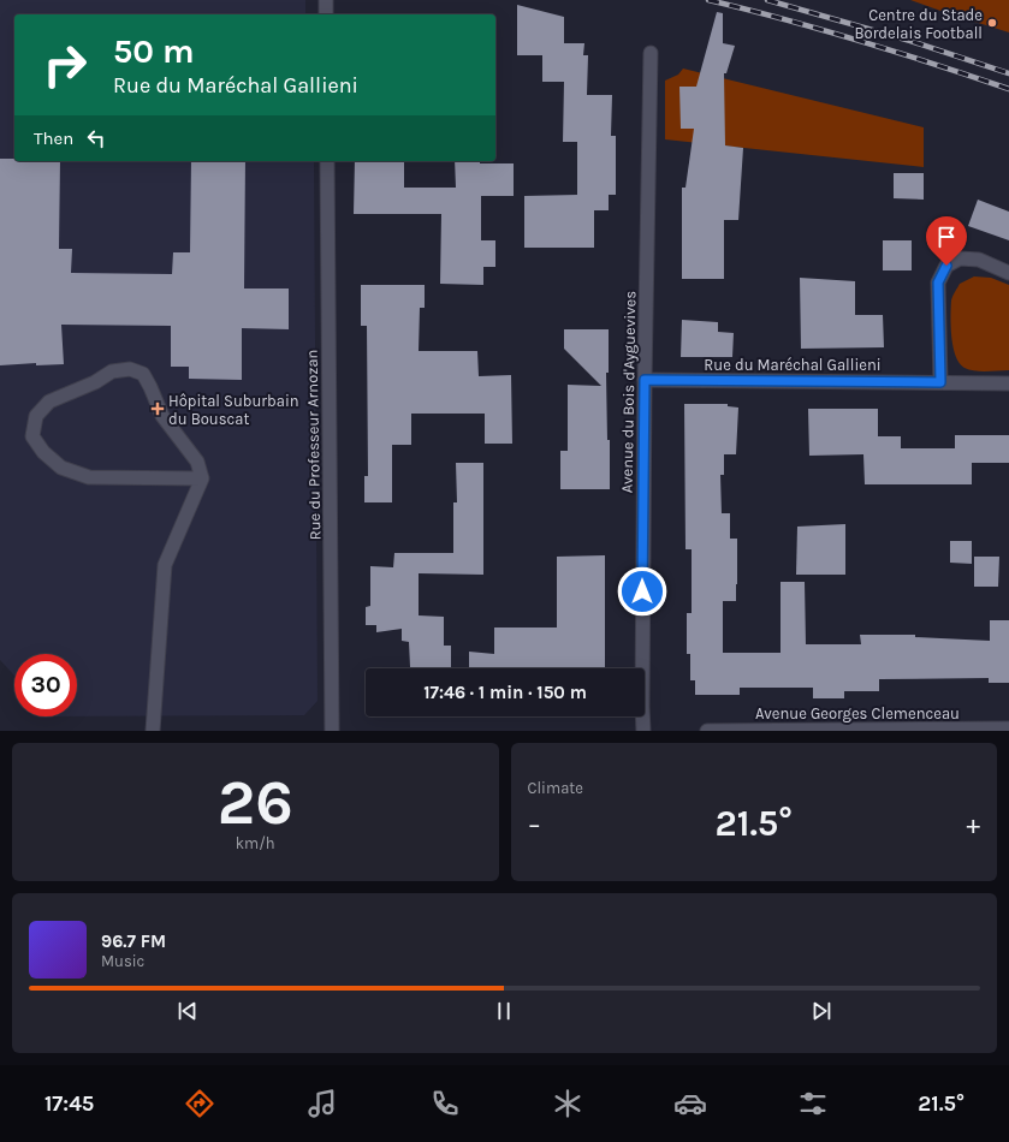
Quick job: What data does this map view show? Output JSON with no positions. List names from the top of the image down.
{
  "streets": {
    "street": [
      "Rue du Maréchal Gallieni",
      "Avenue du Bois d'Ayguevives",
      "Rue du Professeur Arnozan",
      "Avenue Georges Clemenceau"
    ]
  },
  "crossings": [
    ["Rue du Maréchal Gallieni", "Avenue du Bois d'Ayguevives"]
  ],
  "places": {
    "other": ["Centre du Stade Bordelais Football"],
    "health": ["Hôpital Suburbain du Bouscat"]
  },
  "page": {
    "turn": ["50 m", "Rue du Maréchal Gallieni"],
    "then": "Then",
    "limit": "30",
    "trip": "17:46 · 1 min · 150 m",
    "tile": [
      ["26", "km/h"],
      "Climate"
    ],
    "heat": ["−", "21.5°", "+"],
    "song": ["96.7 FM", "Music"],
    "tabs": ["17:45", "21.5°"]
  }
}
